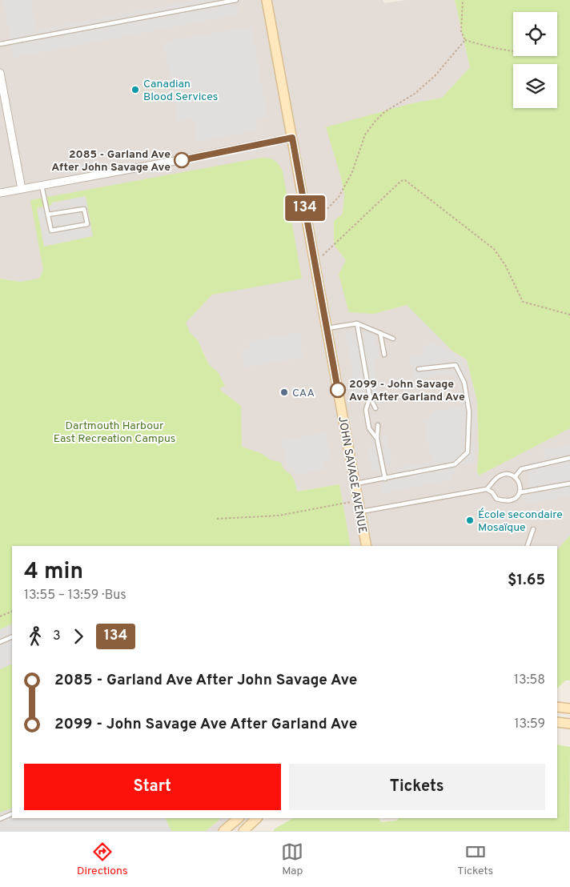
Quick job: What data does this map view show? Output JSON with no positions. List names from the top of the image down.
{
  "streets": {
    "main road": ["JOHN SAVAGE AVENUE"]
  },
  "parks": ["Dartmouth Harbour East Recreation Campus"],
  "places": [
    "Canadian Blood Services",
    "2085 - Garland Ave After John Savage Ave",
    "2099 - John Savage Ave After Garland Ave",
    "CAA",
    "École secondaire Mosaïque"
  ],
  "lines": ["bus line 134"],
  "page": {
    "on_map": "134",
    "heading": ["4 min", "13:55 – 13:59 · Bus", "$1.65"],
    "legs": ["3", "134"],
    "list": [
      {
        "name": "2085 - Garland Ave After John Savage Ave",
        "value": "13:58"
      },
      {
        "name": "2099 - John Savage Ave After Garland Ave",
        "value": "13:59"
      }
    ],
    "buttons": ["Start", "Tickets"],
    "tabs": ["Directions", "Map", "Tickets"]
  }
}
